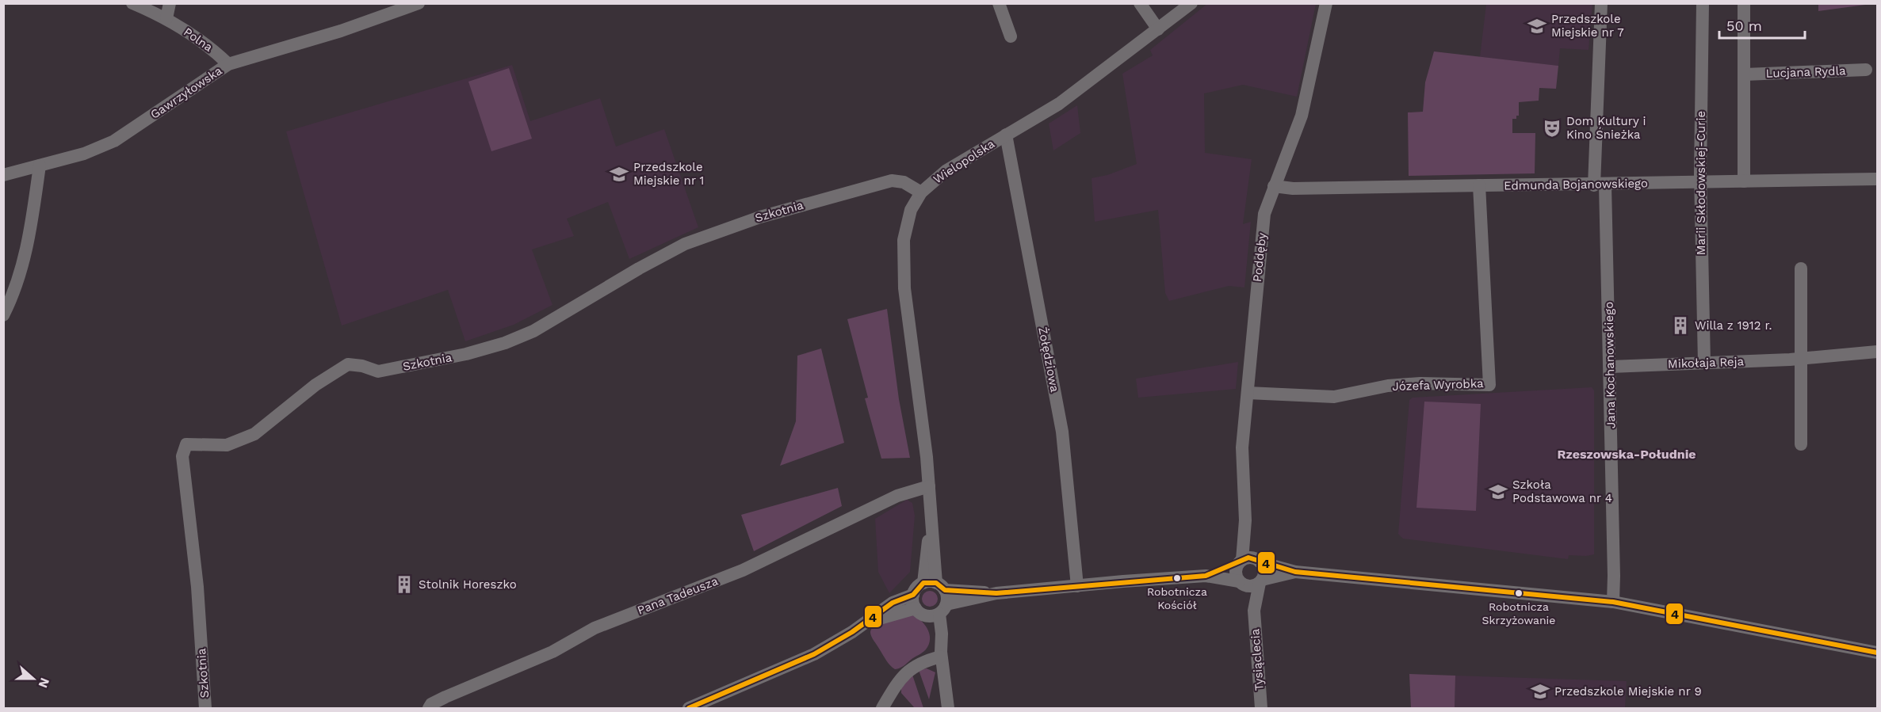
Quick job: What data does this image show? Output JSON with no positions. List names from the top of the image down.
{
  "streets": {
    "street": [
      "Polna",
      "Lucjana Rydla",
      "Gawrzyłowska",
      "Wielopolska",
      "Marii Skłodowskiej-Curie",
      "Edmunda Bojanowskiego",
      "Szkotnia",
      "Poddęby",
      "Żołędziowa",
      "Mikołaja Reja",
      "Jana Kochanowskiego",
      "Józefa Wyrobka",
      "Pana Tadeusza",
      "Tysiąclecia"
    ]
  },
  "crossings": [
    ["Polna", "Gawrzyłowska"],
    ["Wielopolska", "Szkotnia"],
    ["Wielopolska", "Żołędziowa"],
    ["Wielopolska", "Pana Tadeusza"],
    ["Marii Skłodowskiej-Curie", "Edmunda Bojanowskiego"],
    ["Marii Skłodowskiej-Curie", "Mikołaja Reja"],
    ["Edmunda Bojanowskiego", "Poddęby"],
    ["Edmunda Bojanowskiego", "Jana Kochanowskiego"],
    ["Edmunda Bojanowskiego", "Józefa Wyrobka"],
    ["Poddęby", "Józefa Wyrobka"],
    ["Poddęby", "Tysiąclecia"],
    ["Mikołaja Reja", "Jana Kochanowskiego"]
  ],
  "districts": ["Rzeszowska-Południe"],
  "places": {
    "school or university": [
      "Przedszkole Miejskie nr 7",
      "Przedszkole Miejskie nr 1",
      "Szkoła Podstawowa nr 4",
      "Przedszkole Miejskie nr 9"
    ],
    "theatre": ["Dom Kultury i Kino Śnieżka"],
    "building": ["Willa z 1912 r.", "Stolnik Horeszko"],
    "other": ["Robotnicza Kościół", "Robotnicza Skrzyżowanie"]
  },
  "lines": ["transit line 4"],
  "scale_bar": "50 m",
  "north": "right"
}
